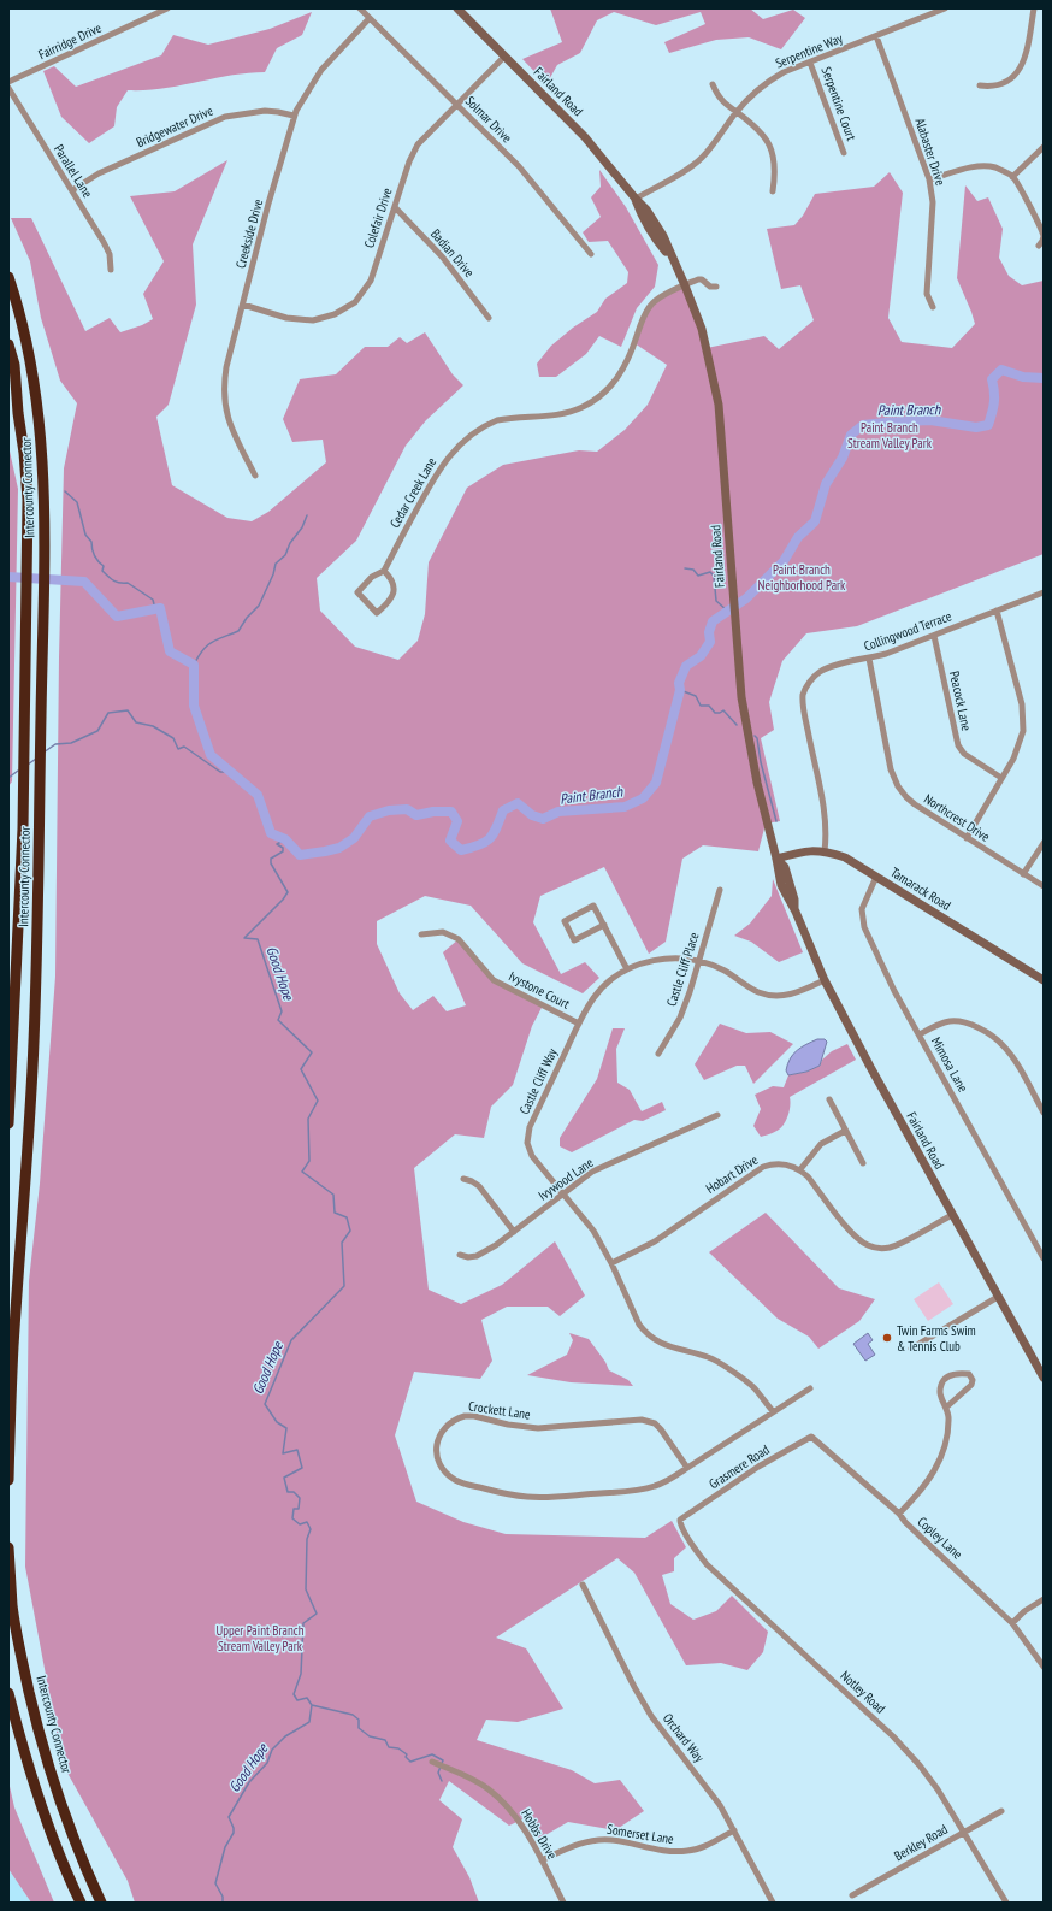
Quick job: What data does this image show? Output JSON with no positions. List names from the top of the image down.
{
  "streets": {
    "highway": ["Intercounty Connector"],
    "main road": ["Fairland Road", "Tamarack Road"],
    "street": [
      "Fairridge Drive",
      "Serpentine Way",
      "Serpentine Court",
      "Solmar Drive",
      "Bridgewater Drive",
      "Alabaster Drive",
      "Parallel Lane",
      "Colefair Drive",
      "Creekside Drive",
      "Badian Drive",
      "Cedar Creek Lane",
      "Collingwood Terrace",
      "Peacock Lane",
      "Northcrest Drive",
      "Castle Cliff Place",
      "Ivystone Court",
      "Mimosa Lane",
      "Castle Cliff Way",
      "Hobart Drive",
      "Ivywood Lane",
      "Crockett Lane",
      "Grasmere Road",
      "Copley Lane",
      "Notley Road",
      "Orchard Way",
      "Hobbs Drive",
      "Somerset Lane",
      "Berkley Road"
    ]
  },
  "crossings": [
    ["Serpentine Way", "Fairland Road"],
    ["Serpentine Way", "Serpentine Court"],
    ["Serpentine Way", "Alabaster Drive"],
    ["Fairland Road", "Colefair Drive"],
    ["Fairland Road", "Cedar Creek Lane"],
    ["Fairland Road", "Tamarack Road"],
    ["Fairland Road", "Castle Cliff Way"],
    ["Solmar Drive", "Colefair Drive"],
    ["Solmar Drive", "Creekside Drive"],
    ["Bridgewater Drive", "Parallel Lane"],
    ["Bridgewater Drive", "Creekside Drive"],
    ["Colefair Drive", "Creekside Drive"],
    ["Colefair Drive", "Badian Drive"],
    ["Collingwood Terrace", "Peacock Lane"],
    ["Collingwood Terrace", "Northcrest Drive"],
    ["Collingwood Terrace", "Tamarack Road"],
    ["Tamarack Road", "Mimosa Lane"],
    ["Castle Cliff Place", "Castle Cliff Way"],
    ["Ivystone Court", "Castle Cliff Way"],
    ["Castle Cliff Way", "Hobart Drive"],
    ["Castle Cliff Way", "Ivywood Lane"],
    ["Castle Cliff Way", "Crockett Lane"],
    ["Grasmere Road", "Copley Lane"],
    ["Grasmere Road", "Notley Road"],
    ["Notley Road", "Berkley Road"],
    ["Orchard Way", "Somerset Lane"],
    ["Hobbs Drive", "Somerset Lane"]
  ],
  "water": ["Paint Branch", "Good Hope"],
  "parks": ["Paint Branch Stream Valley Park", "Paint Branch Neighborhood Park", "Upper Paint Branch Stream Valley Park"],
  "places": ["Twin Farms Swim & Tennis Club"]
}
